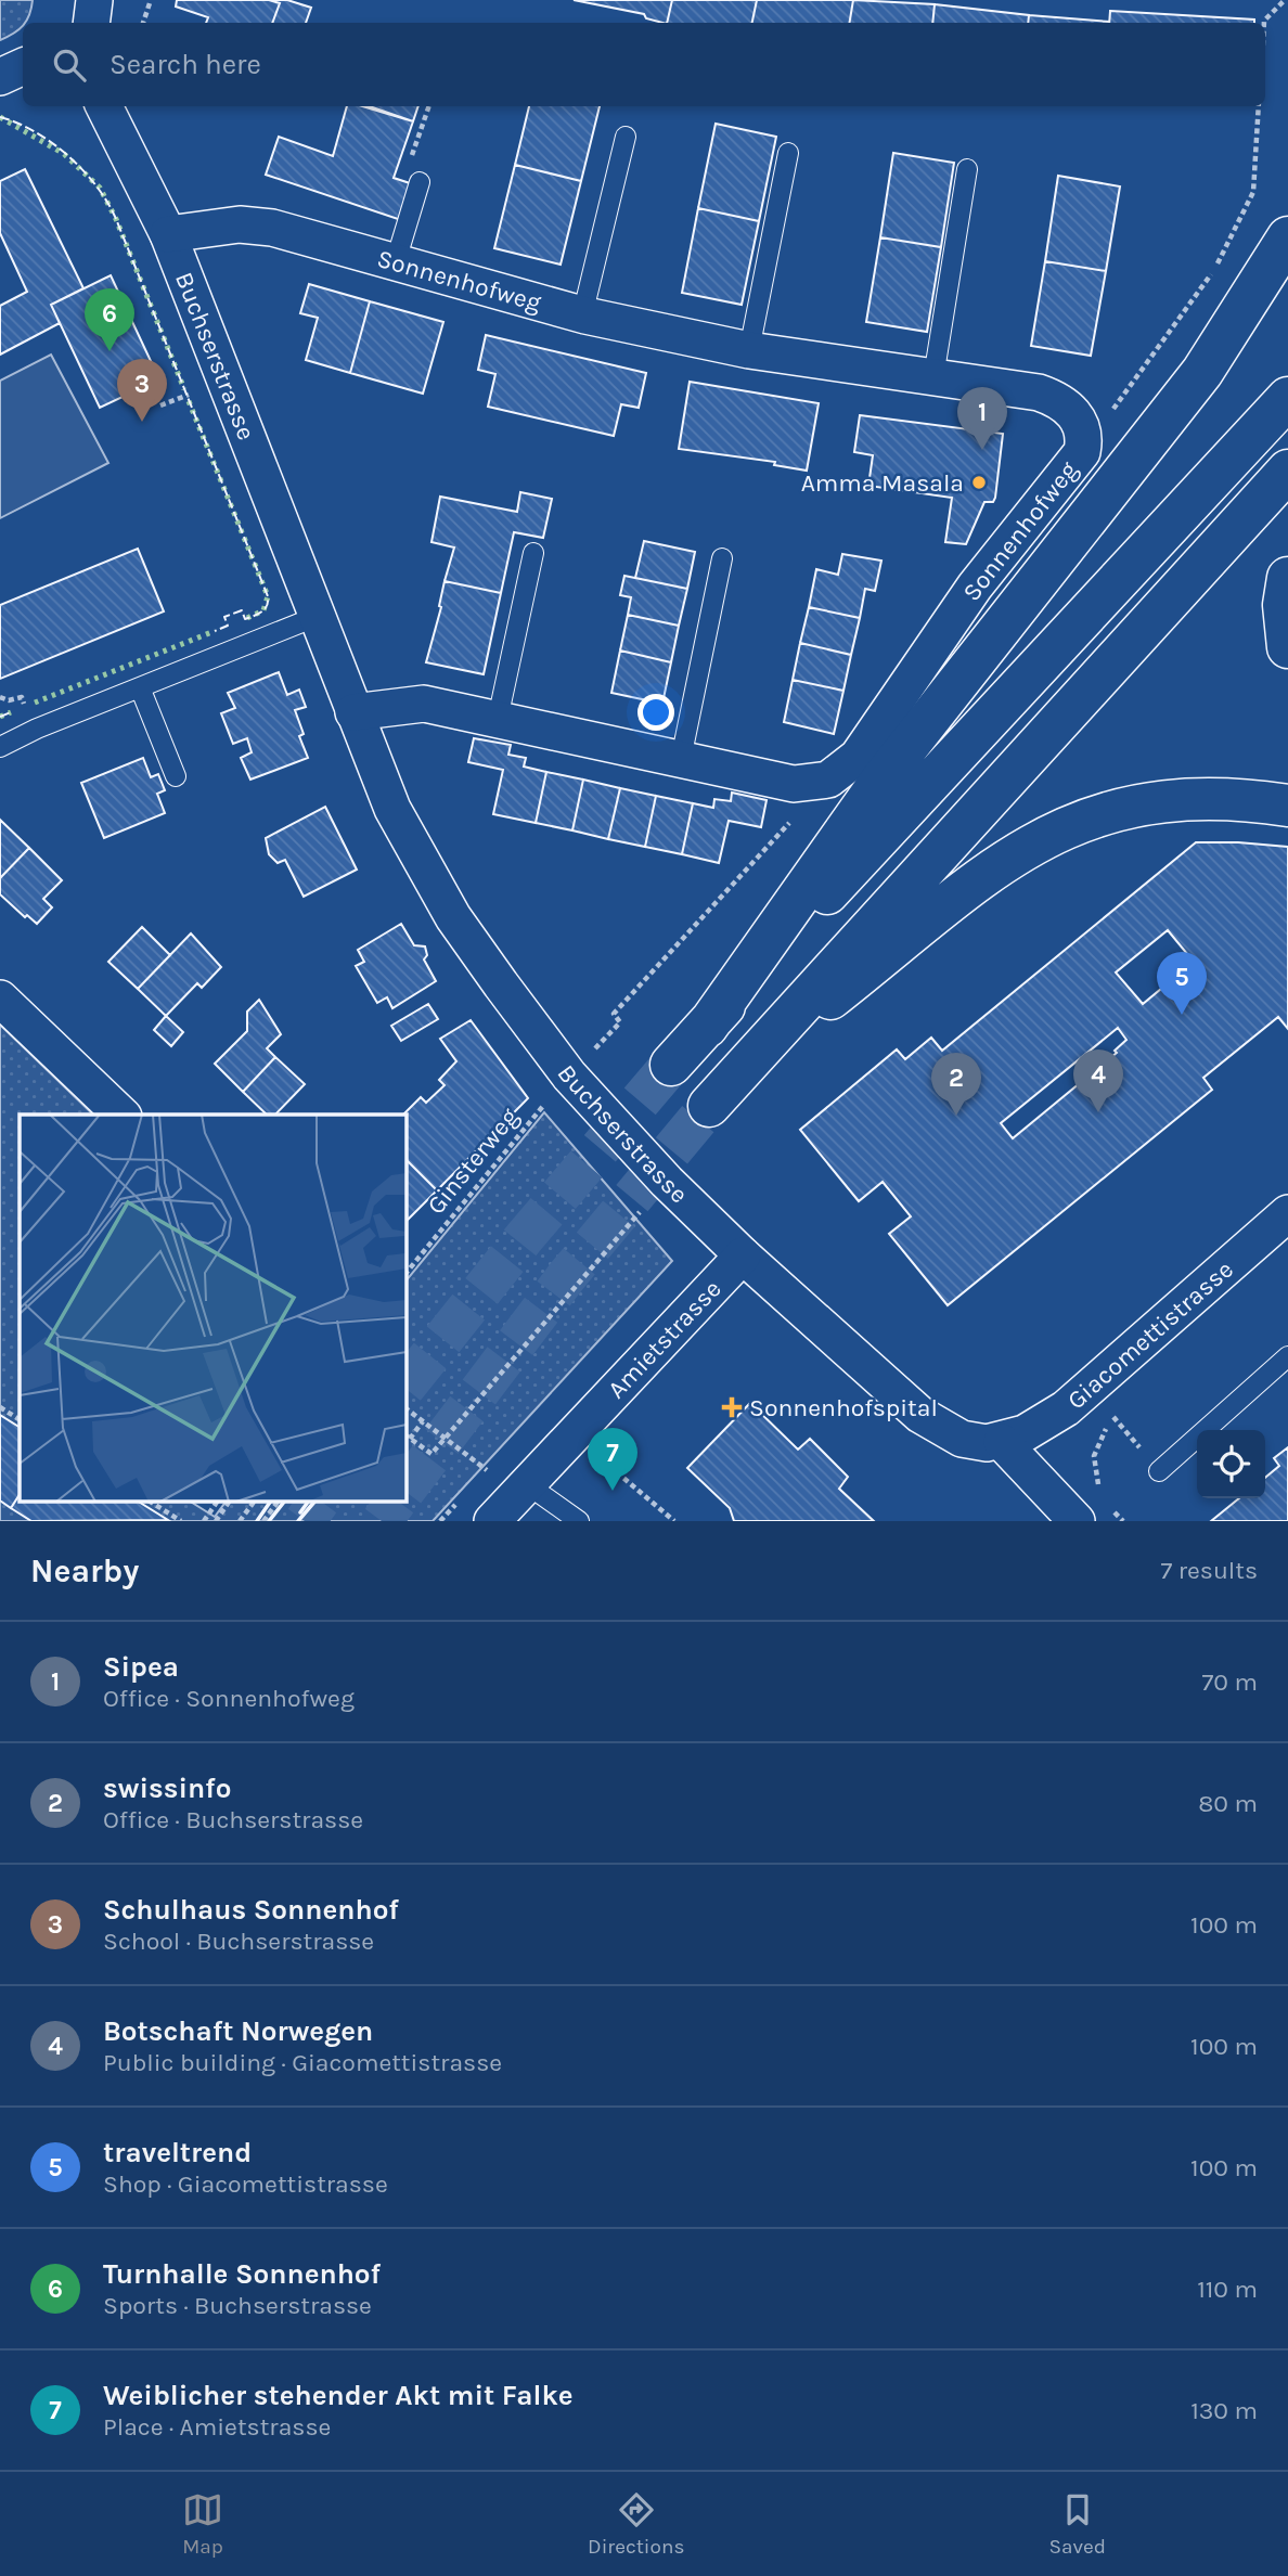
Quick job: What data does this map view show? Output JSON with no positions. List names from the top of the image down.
{
  "streets": {
    "street": [
      "Sonnenhofweg",
      "Buchserstrasse",
      "Giacomettistrasse",
      "Amietstrasse"
    ],
    "path": ["Ginsterweg"]
  },
  "crossings": [
    ["Sonnenhofweg", "Buchserstrasse"],
    ["Buchserstrasse", "Giacomettistrasse"],
    ["Buchserstrasse", "Amietstrasse"]
  ],
  "places": {
    "other": ["Amma Masala"],
    "health": ["Sonnenhofspital"]
  },
  "page": {
    "search": "Search here",
    "pins": [
      "6",
      "3",
      "1",
      "5",
      "4",
      "2",
      "7"
    ],
    "heading": ["Nearby", "7 results"],
    "list": [
      {
        "mark": "1",
        "name": "Sipea",
        "note": "Office · Sonnenhofweg",
        "value": "70 m"
      },
      {
        "mark": "2",
        "name": "swissinfo",
        "note": "Office · Buchserstrasse",
        "value": "80 m"
      },
      {
        "mark": "3",
        "name": "Schulhaus Sonnenhof",
        "note": "School · Buchserstrasse",
        "value": "100 m"
      },
      {
        "mark": "4",
        "name": "Botschaft Norwegen",
        "note": "Public building · Giacomettistrasse",
        "value": "100 m"
      },
      {
        "mark": "5",
        "name": "traveltrend",
        "note": "Shop · Giacomettistrasse",
        "value": "100 m"
      },
      {
        "mark": "6",
        "name": "Turnhalle Sonnenhof",
        "note": "Sports · Buchserstrasse",
        "value": "110 m"
      },
      {
        "mark": "7",
        "name": "Weiblicher stehender Akt mit Falke",
        "note": "Place · Amietstrasse",
        "value": "130 m"
      }
    ],
    "nav": ["Map", "Directions", "Saved"]
  }
}
